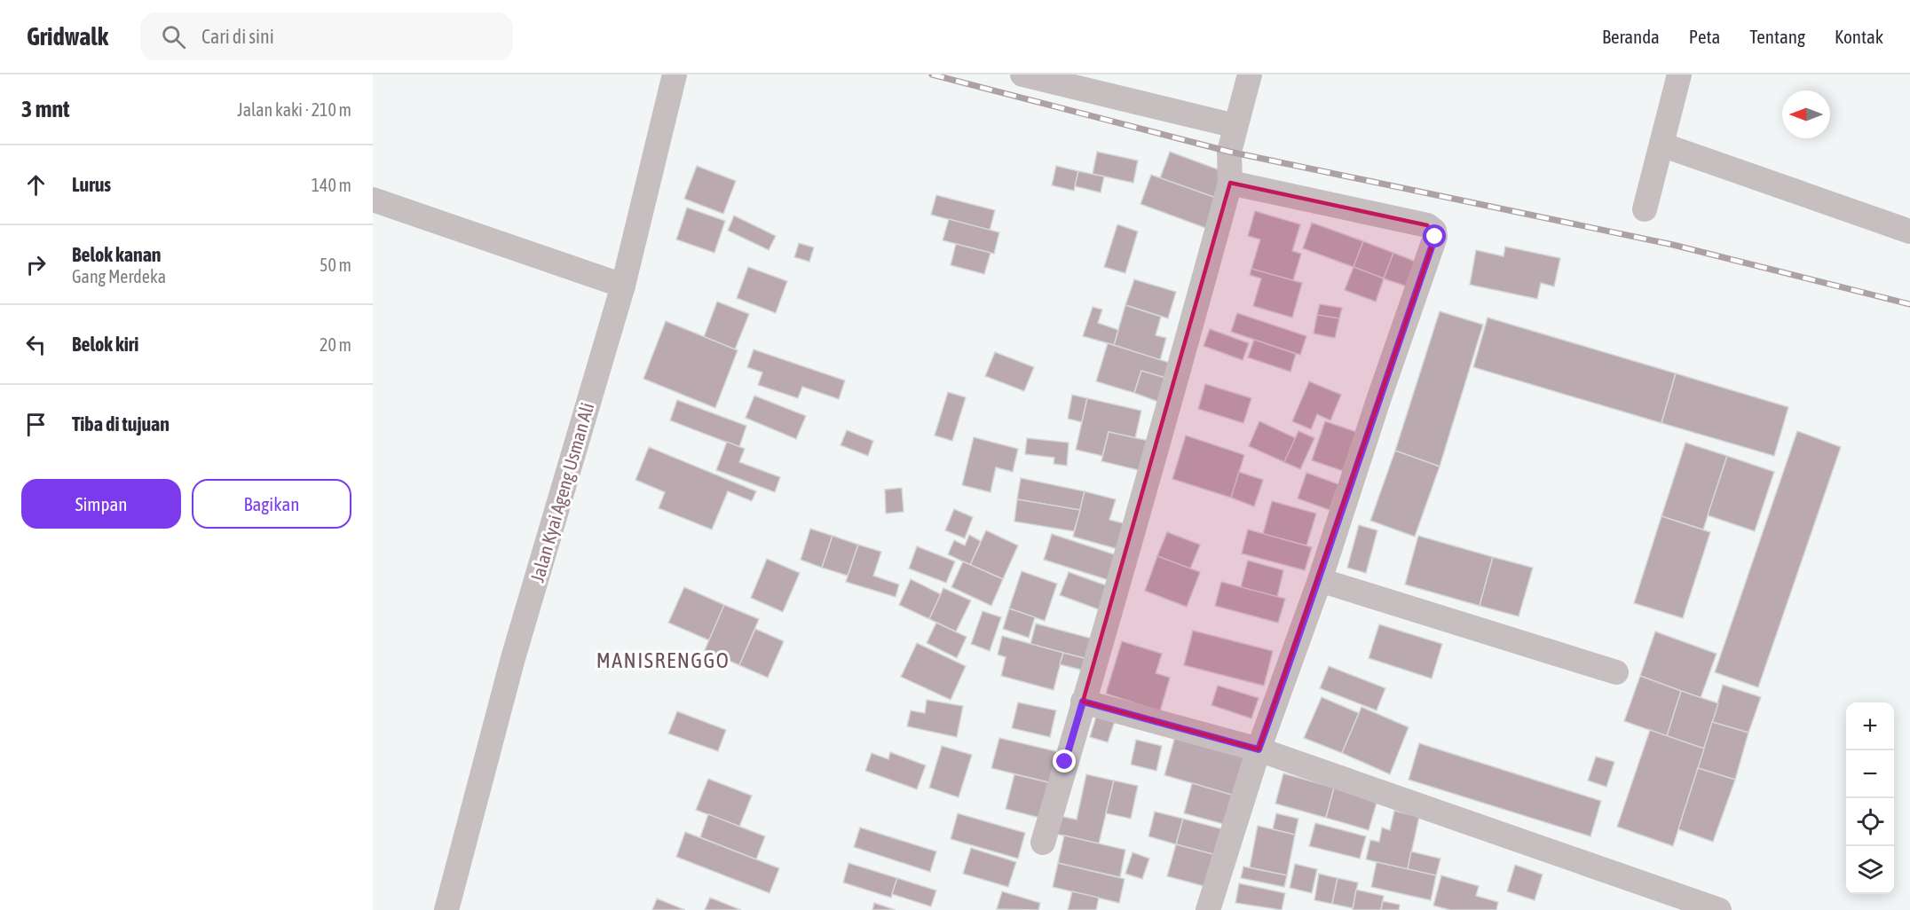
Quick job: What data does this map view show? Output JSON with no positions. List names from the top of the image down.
{
  "streets": {
    "street": ["Jalan Kyai Ageng Usman Ali"]
  },
  "districts": ["MANISRENGGO"],
  "north": "left",
  "page": {
    "header": "Gridwalk",
    "search": "Cari di sini",
    "nav": [
      "Beranda",
      "Peta",
      "Tentang",
      "Kontak"
    ],
    "heading": ["3 mnt", "Jalan kaki · 210 m"],
    "list": [
      ["Lurus", "140 m"],
      ["Belok kanan", "Gang Merdeka", "50 m"],
      ["Belok kiri", "20 m"],
      "Tiba di tujuan"
    ],
    "buttons": ["Simpan", "Bagikan"],
    "map_buttons": ["+", "−"]
  }
}
